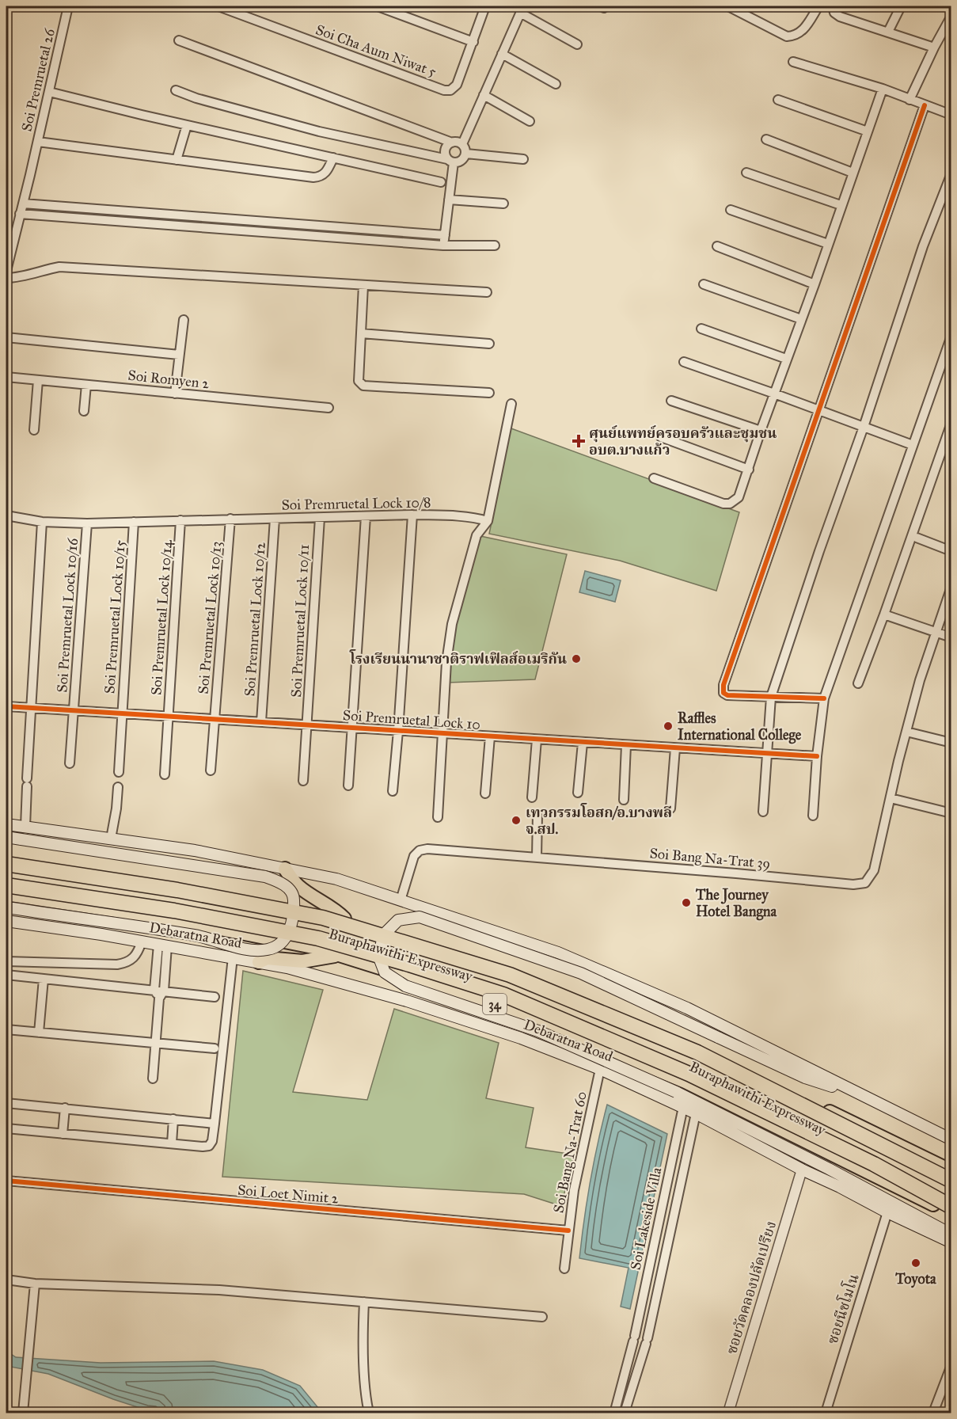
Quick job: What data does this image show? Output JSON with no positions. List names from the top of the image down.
{
  "streets": {
    "highway": ["Debaratna Road", "Buraphawithi Expressway", "34"],
    "street": [
      "Soi Cha Aum Niwat 5",
      "Soi Premruetal 26",
      "Soi Romyen 2",
      "Soi Premruetal Lock 10/8",
      "Soi Premruetal Lock 10/16",
      "Soi Premruetal Lock 10/15",
      "Soi Premruetal Lock 10/14",
      "Soi Premruetal Lock 10/13",
      "Soi Premruetal Lock 10/12",
      "Soi Premruetal Lock 10/11",
      "Soi Premruetal Lock 10",
      "Soi Bang Na-Trat 39",
      "Soi Bang Na-Trat 60",
      "Soi Loet Nimit 2",
      "Soi Lakeside Villa",
      "ซอยวัดคลองปลัดเปรียง",
      "ซอยนีชโมโน"
    ]
  },
  "crossings": [
    ["Soi Premruetal Lock 10/8", "Soi Premruetal Lock 10/16"],
    ["Soi Premruetal Lock 10/8", "Soi Premruetal Lock 10/15"],
    ["Soi Premruetal Lock 10/8", "Soi Premruetal Lock 10/14"],
    ["Soi Premruetal Lock 10/8", "Soi Premruetal Lock 10/13"],
    ["Soi Premruetal Lock 10/8", "Soi Premruetal Lock 10/12"],
    ["Soi Premruetal Lock 10/8", "Soi Premruetal Lock 10/11"],
    ["Soi Premruetal Lock 10/16", "Soi Premruetal Lock 10"],
    ["Soi Premruetal Lock 10/15", "Soi Premruetal Lock 10"],
    ["Soi Premruetal Lock 10/14", "Soi Premruetal Lock 10"],
    ["Soi Premruetal Lock 10/13", "Soi Premruetal Lock 10"],
    ["Soi Premruetal Lock 10/12", "Soi Premruetal Lock 10"],
    ["Soi Premruetal Lock 10/11", "Soi Premruetal Lock 10"],
    ["Debaratna Road", "Soi Bang Na-Trat 60"],
    ["Debaratna Road", "Soi Lakeside Villa"],
    ["Debaratna Road", "ซอยวัดคลองปลัดเปรียง"],
    ["Debaratna Road", "ซอยนีชโมโน"],
    ["Soi Bang Na-Trat 60", "Soi Loet Nimit 2"]
  ],
  "places": {
    "health": ["ศุนย์แพทย์ครอบครัวและชุมชน อบต.บางแก้ว"],
    "other": [
      "โรงเรียนนานาชาติราฟเฟิลส์อเมริกัน",
      "Raffles International College",
      "เทวกรรมโอสก/อ.บางพลี จ.สป.",
      "The Journey Hotel Bangna",
      "Toyota"
    ]
  }
}
